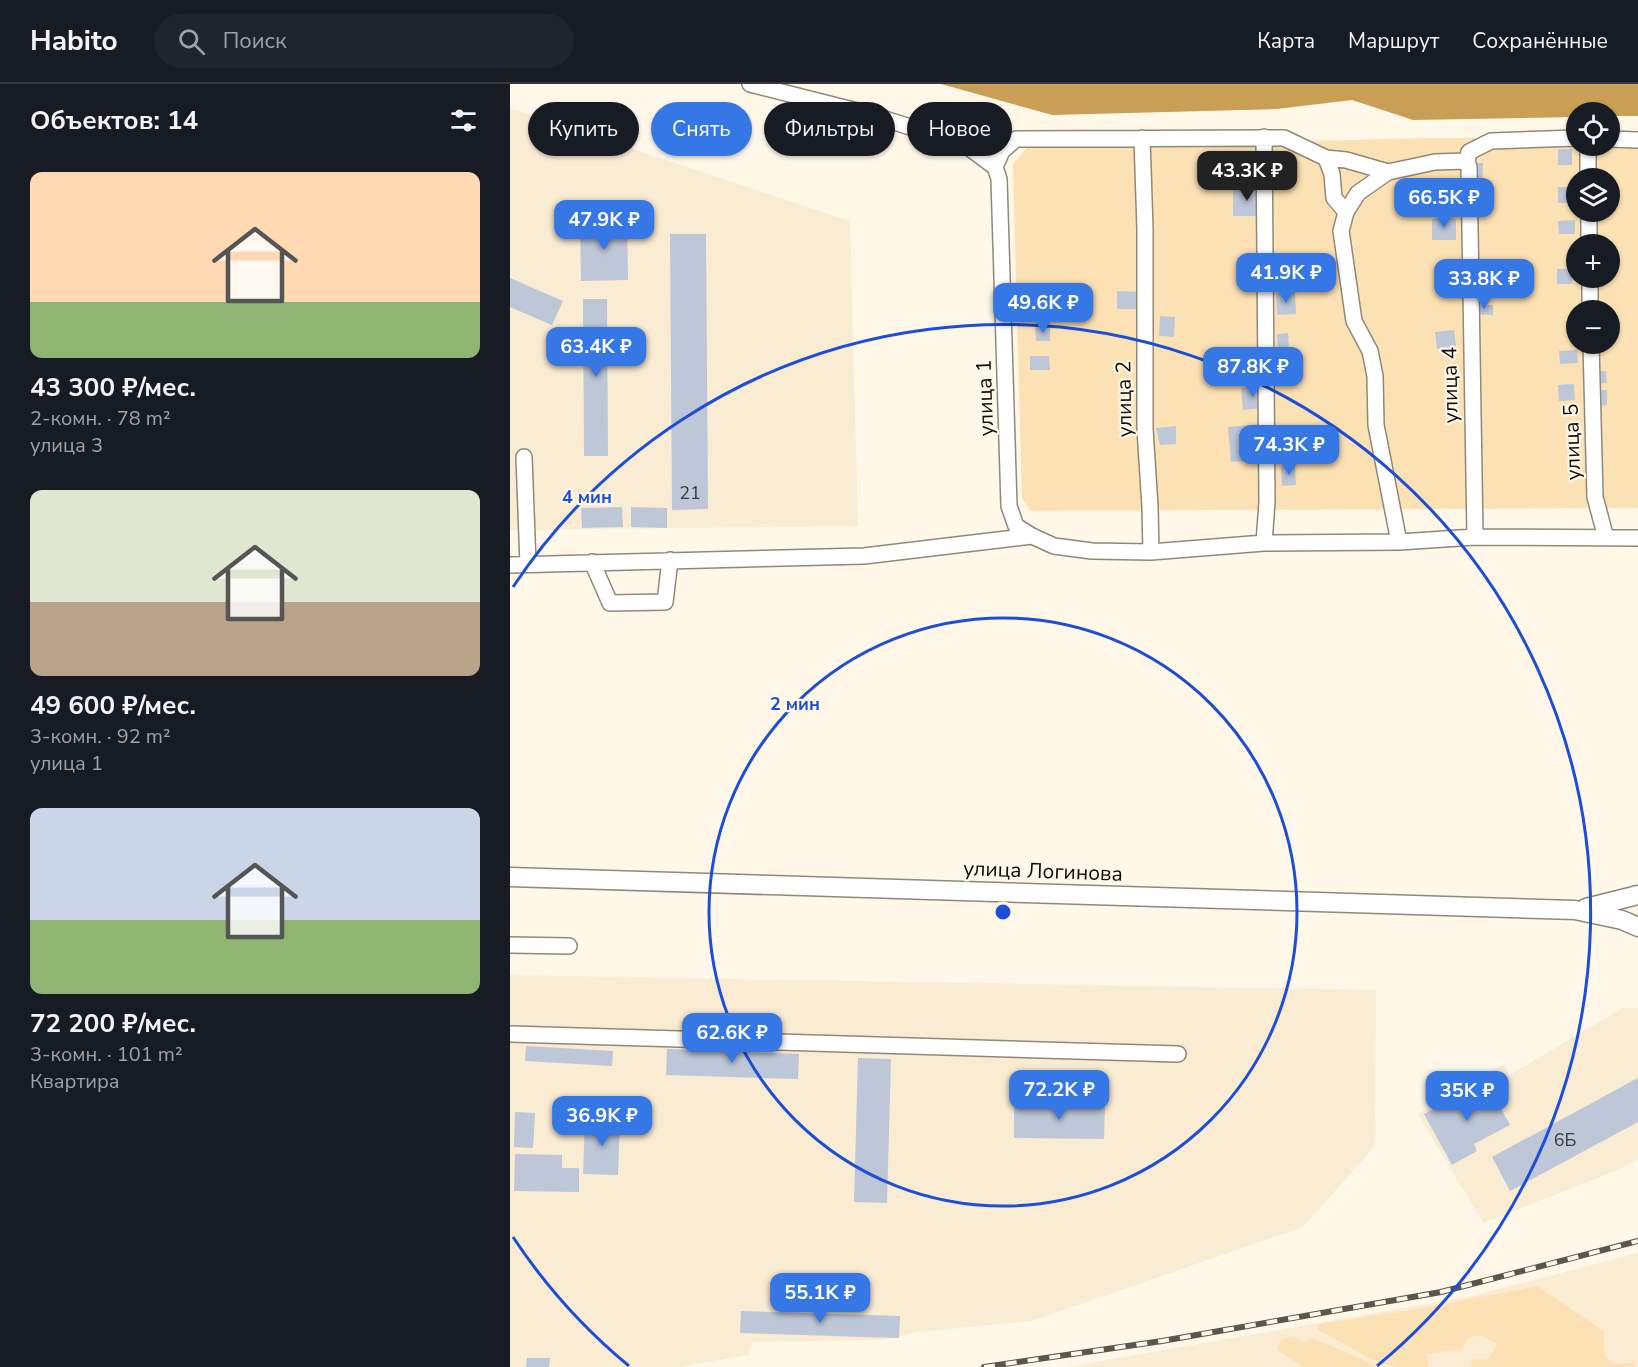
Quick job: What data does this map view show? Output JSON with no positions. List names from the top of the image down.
{
  "streets": {
    "main road": ["улица Логинова"],
    "street": [
      "улица 4",
      "улица 1",
      "улица 2",
      "улица 5"
    ]
  },
  "house_numbers": ["21", "6Б"],
  "page": {
    "header": "Habito",
    "search": "Поиск",
    "nav": ["Карта", "Маршрут", "Сохранённые"],
    "heading": "Объектов: 14",
    "map_buttons": ["+", "−"],
    "chip": [
      "Купить",
      "Снять",
      "Фильтры",
      "Новое"
    ],
    "price": [
      "43.3K ₽",
      "66.5K ₽",
      "47.9K ₽",
      "41.9K ₽",
      "33.8K ₽",
      "49.6K ₽",
      "63.4K ₽",
      "87.8K ₽",
      "74.3K ₽",
      "62.6K ₽",
      "72.2K ₽",
      "35K ₽",
      "36.9K ₽",
      "55.1K ₽"
    ],
    "list": [
      {
        "name": "43 300 ₽/мес.",
        "note": "2-комн. · 78 m² · улица 3"
      },
      {
        "name": "49 600 ₽/мес.",
        "note": "3-комн. · 92 m² · улица 1"
      },
      {
        "name": "72 200 ₽/мес.",
        "note": "3-комн. · 101 m² · Квартира"
      }
    ]
  },
  "rings": ["4 мин", "2 мин"]
}
